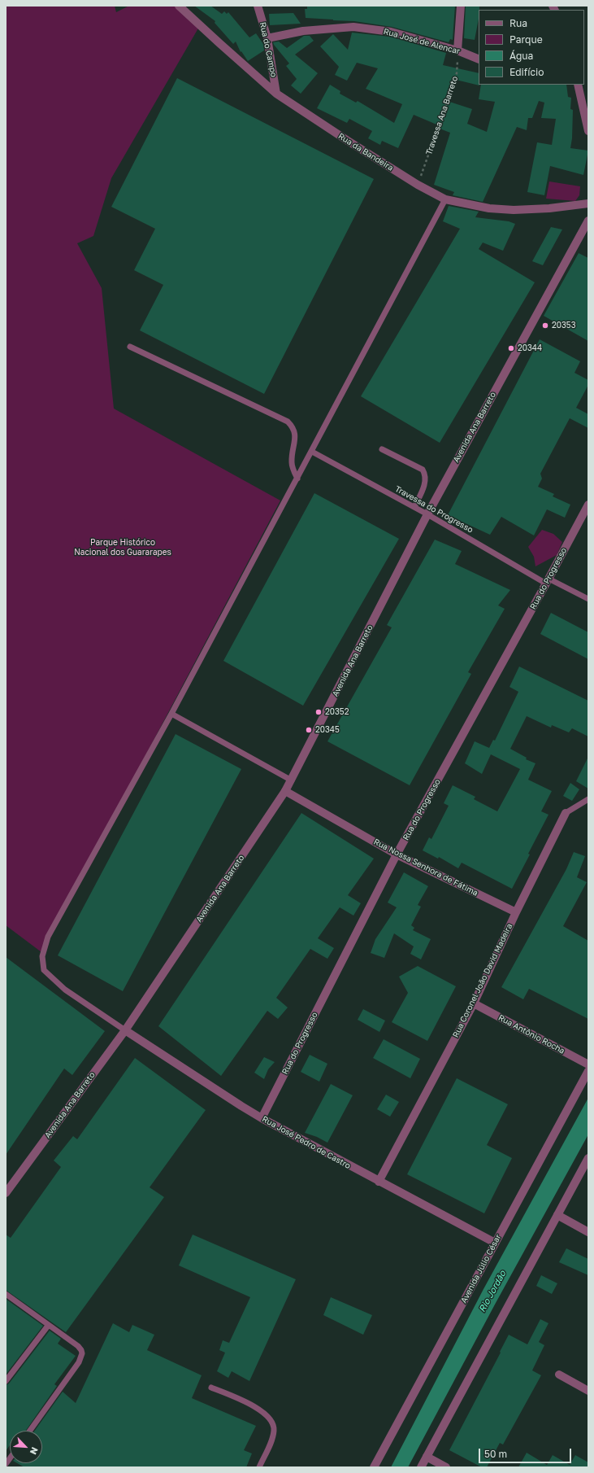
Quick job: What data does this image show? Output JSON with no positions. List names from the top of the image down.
{
  "streets": {
    "street": [
      "Rua José de Alencar",
      "Rua do Campo",
      "Rua da Bandeira",
      "Avenida Ana Barreto",
      "Rua do Progresso",
      "Rua Nossa Senhora de Fátima",
      "Rua Coronel João David Madeira",
      "Rua Antônio Rocha",
      "Rua José Pedro de Castro",
      "Avenida Júlio César"
    ],
    "lane": ["Travessa do Progresso"],
    "path": ["Travessa Ana Barreto"]
  },
  "crossings": [
    ["Rua José de Alencar", "Rua do Campo"],
    ["Rua José de Alencar", "Travessa Ana Barreto"],
    ["Rua do Campo", "Rua da Bandeira"],
    ["Travessa Ana Barreto", "Rua da Bandeira"],
    ["Avenida Ana Barreto", "Travessa do Progresso"],
    ["Avenida Ana Barreto", "Rua Nossa Senhora de Fátima"],
    ["Avenida Ana Barreto", "Rua José Pedro de Castro"],
    ["Travessa do Progresso", "Rua do Progresso"],
    ["Rua do Progresso", "Rua Nossa Senhora de Fátima"],
    ["Rua do Progresso", "Rua José Pedro de Castro"],
    ["Rua Nossa Senhora de Fátima", "Rua Coronel João David Madeira"],
    ["Rua Coronel João David Madeira", "Rua Antônio Rocha"],
    ["Rua Coronel João David Madeira", "Rua José Pedro de Castro"],
    ["Rua José Pedro de Castro", "Avenida Júlio César"]
  ],
  "water": ["Rio Jordão"],
  "parks": ["Parque Histórico Nacional dos Guararapes"],
  "places": [
    "20353",
    "20344",
    "20352",
    "20345"
  ],
  "legend": [
    "Rua",
    "Parque",
    "Água",
    "Edifício"
  ],
  "scale_bar": "50 m",
  "north": "bottom right"
}
